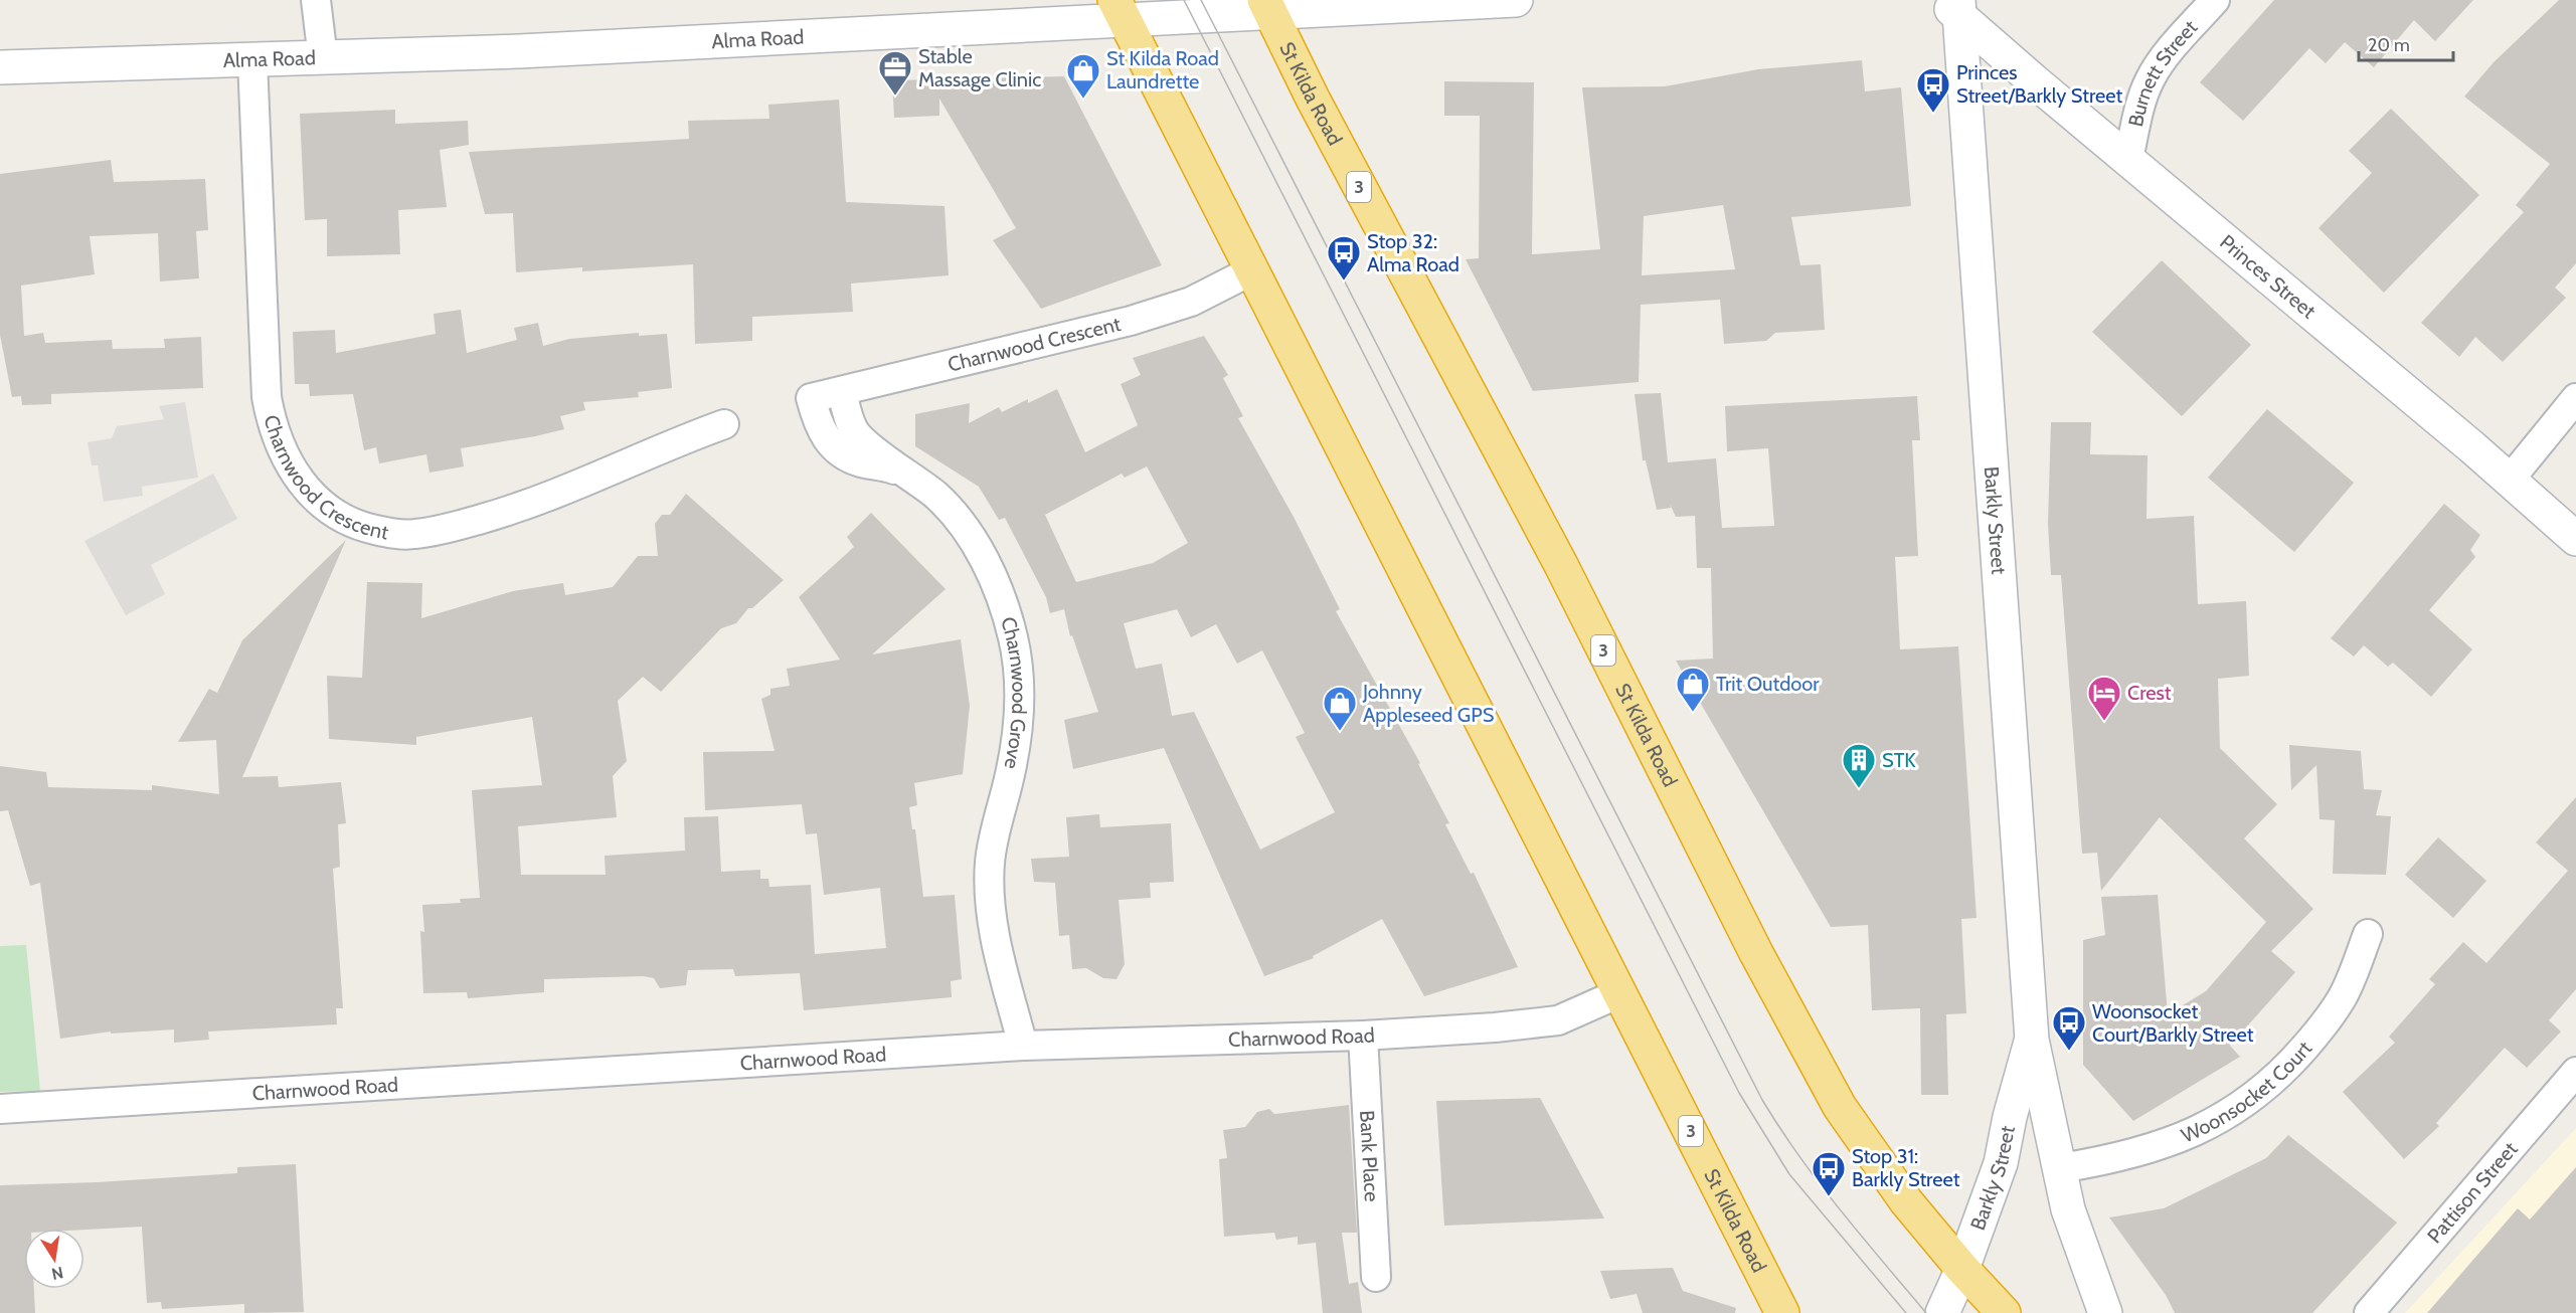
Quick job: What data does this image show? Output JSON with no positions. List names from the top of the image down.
{
  "streets": {
    "highway": ["St Kilda Road", "3"],
    "street": [
      "Alma Road",
      "Burnett Street",
      "Princes Street",
      "Charnwood Crescent",
      "Barkly Street",
      "Charnwood Grove",
      "Charnwood Road",
      "Woonsocket Court",
      "Bank Place",
      "Pattison Street"
    ]
  },
  "crossings": [
    ["Alma Road", "St Kilda Road"],
    ["Alma Road", "Charnwood Crescent"],
    ["Burnett Street", "Princes Street"],
    ["St Kilda Road", "Charnwood Crescent"],
    ["St Kilda Road", "Barkly Street"],
    ["St Kilda Road", "Charnwood Road"],
    ["Princes Street", "Barkly Street"],
    ["Charnwood Crescent", "Charnwood Grove"],
    ["Barkly Street", "Woonsocket Court"],
    ["Charnwood Grove", "Charnwood Road"],
    ["Charnwood Road", "Bank Place"]
  ],
  "places": {
    "office": ["Stable Massage Clinic"],
    "shop": ["St Kilda Road Laundrette", "Trit Outdoor", "Johnny Appleseed GPS"],
    "bus stop": [
      "Princes Street/Barkly Street",
      "Stop 32: Alma Road",
      "Woonsocket Court/Barkly Street",
      "Stop 31: Barkly Street"
    ],
    "hotel": ["Crest"],
    "building": ["STK"]
  },
  "scale_bar": "20 m",
  "north": "bottom"
}
